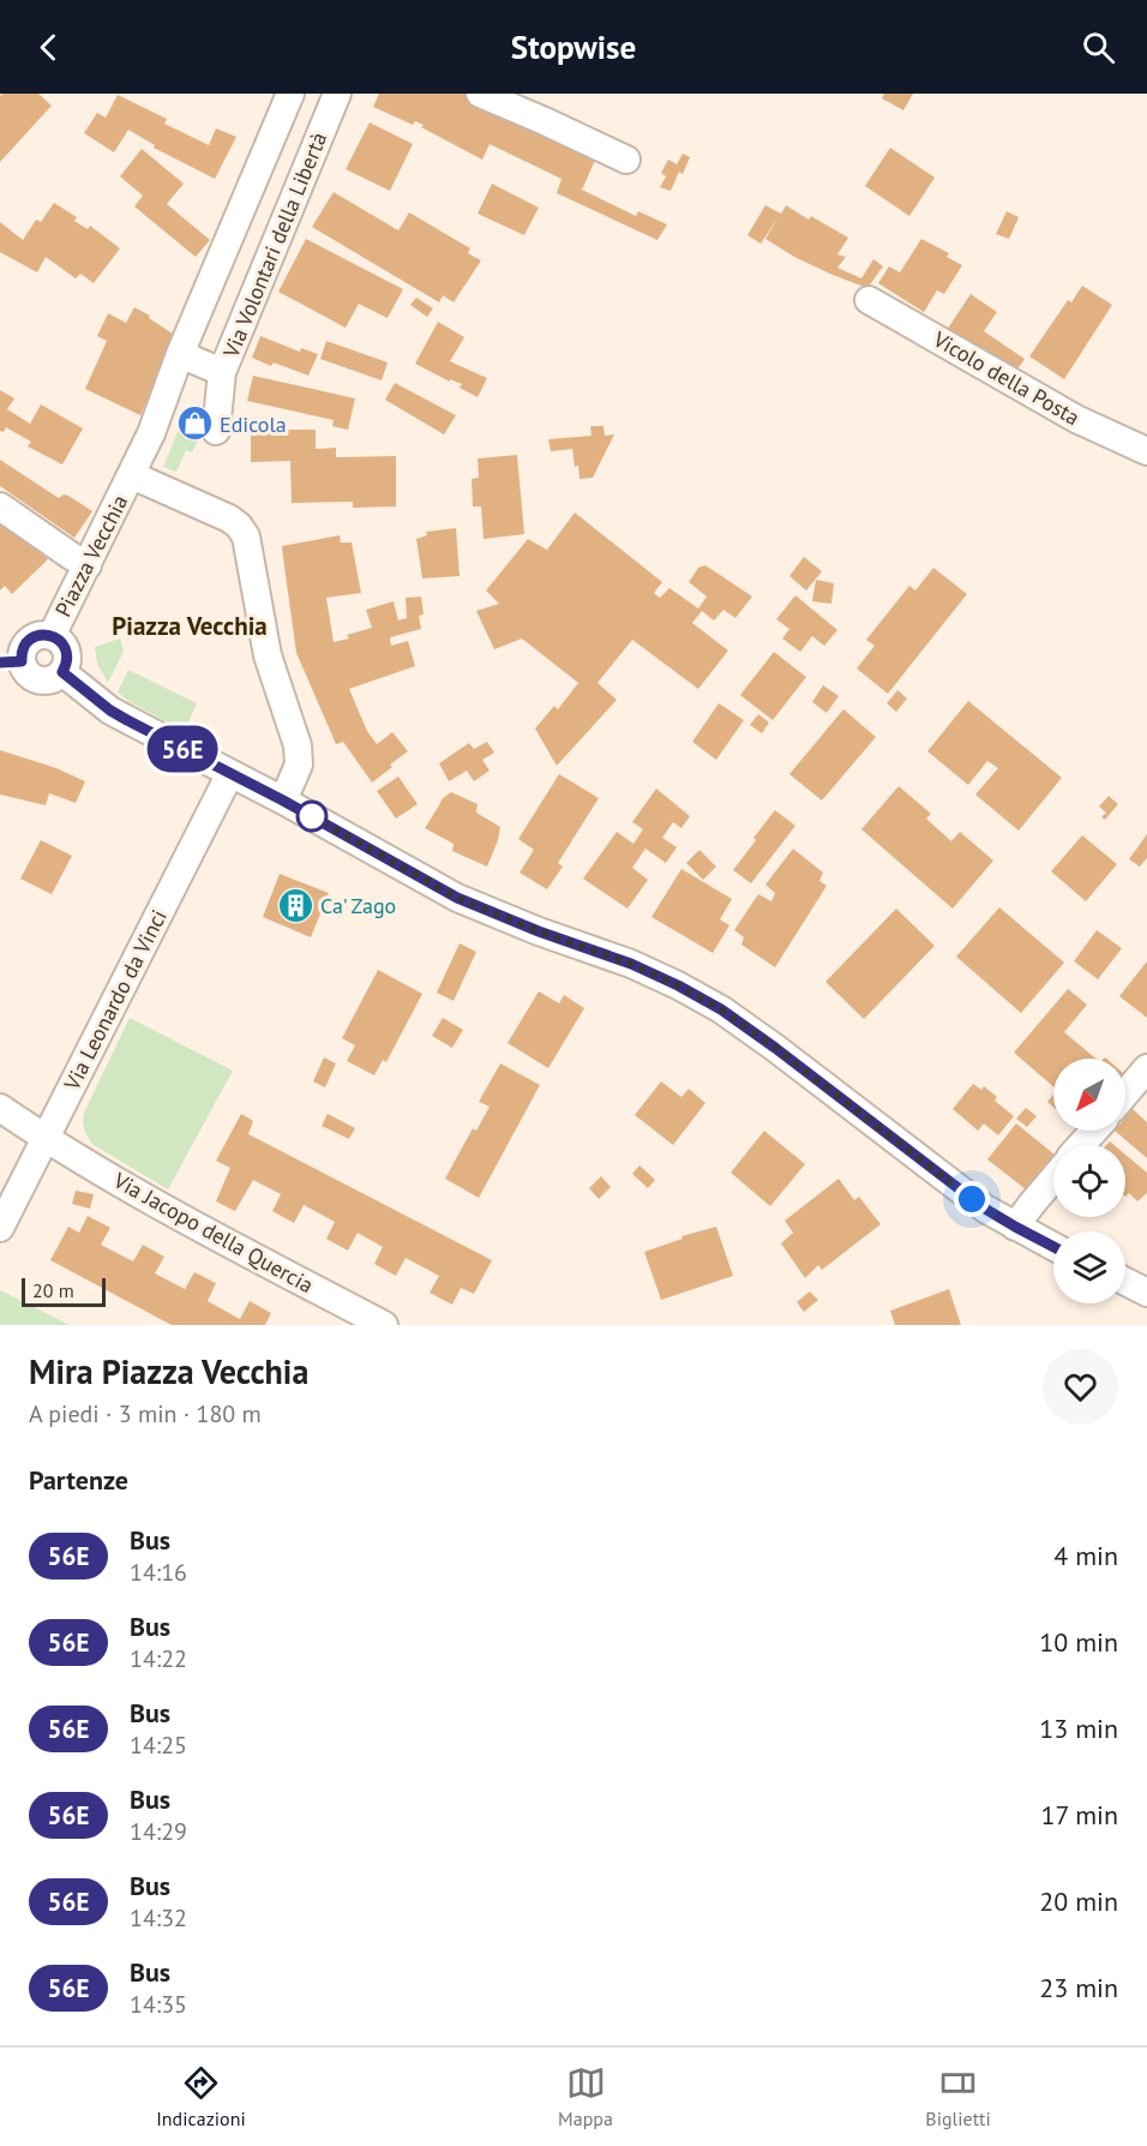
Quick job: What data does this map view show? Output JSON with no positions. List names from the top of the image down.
{
  "streets": {
    "street": [
      "Via Volontari della Libertà",
      "Vicolo della Posta",
      "Piazza Vecchia",
      "Via Leonardo da Vinci",
      "Via Jacopo della Quercia"
    ]
  },
  "crossings": [
    ["Via Volontari della Libertà", "Piazza Vecchia"],
    ["Via Leonardo da Vinci", "Via Jacopo della Quercia"]
  ],
  "districts": ["Piazza Vecchia"],
  "places": {
    "shop": ["Edicola"],
    "building": ["Ca' Zago"]
  },
  "lines": ["bus line 56E"],
  "scale_bar": "20 m",
  "north": "bottom left",
  "page": {
    "header": "Stopwise",
    "on_map": "56E",
    "scale": "20 m",
    "heading": [
      ["Mira Piazza Vecchia", "A piedi · 3 min · 180 m"],
      "Partenze"
    ],
    "list": [
      {
        "mark": "56E",
        "name": "Bus",
        "note": "14:16",
        "value": "4 min"
      },
      {
        "mark": "56E",
        "name": "Bus",
        "note": "14:22",
        "value": "10 min"
      },
      {
        "mark": "56E",
        "name": "Bus",
        "note": "14:25",
        "value": "13 min"
      },
      {
        "mark": "56E",
        "name": "Bus",
        "note": "14:29",
        "value": "17 min"
      },
      {
        "mark": "56E",
        "name": "Bus",
        "note": "14:32",
        "value": "20 min"
      },
      {
        "mark": "56E",
        "name": "Bus",
        "note": "14:35",
        "value": "23 min"
      }
    ],
    "tabs": ["Indicazioni", "Mappa", "Biglietti"]
  }
}
